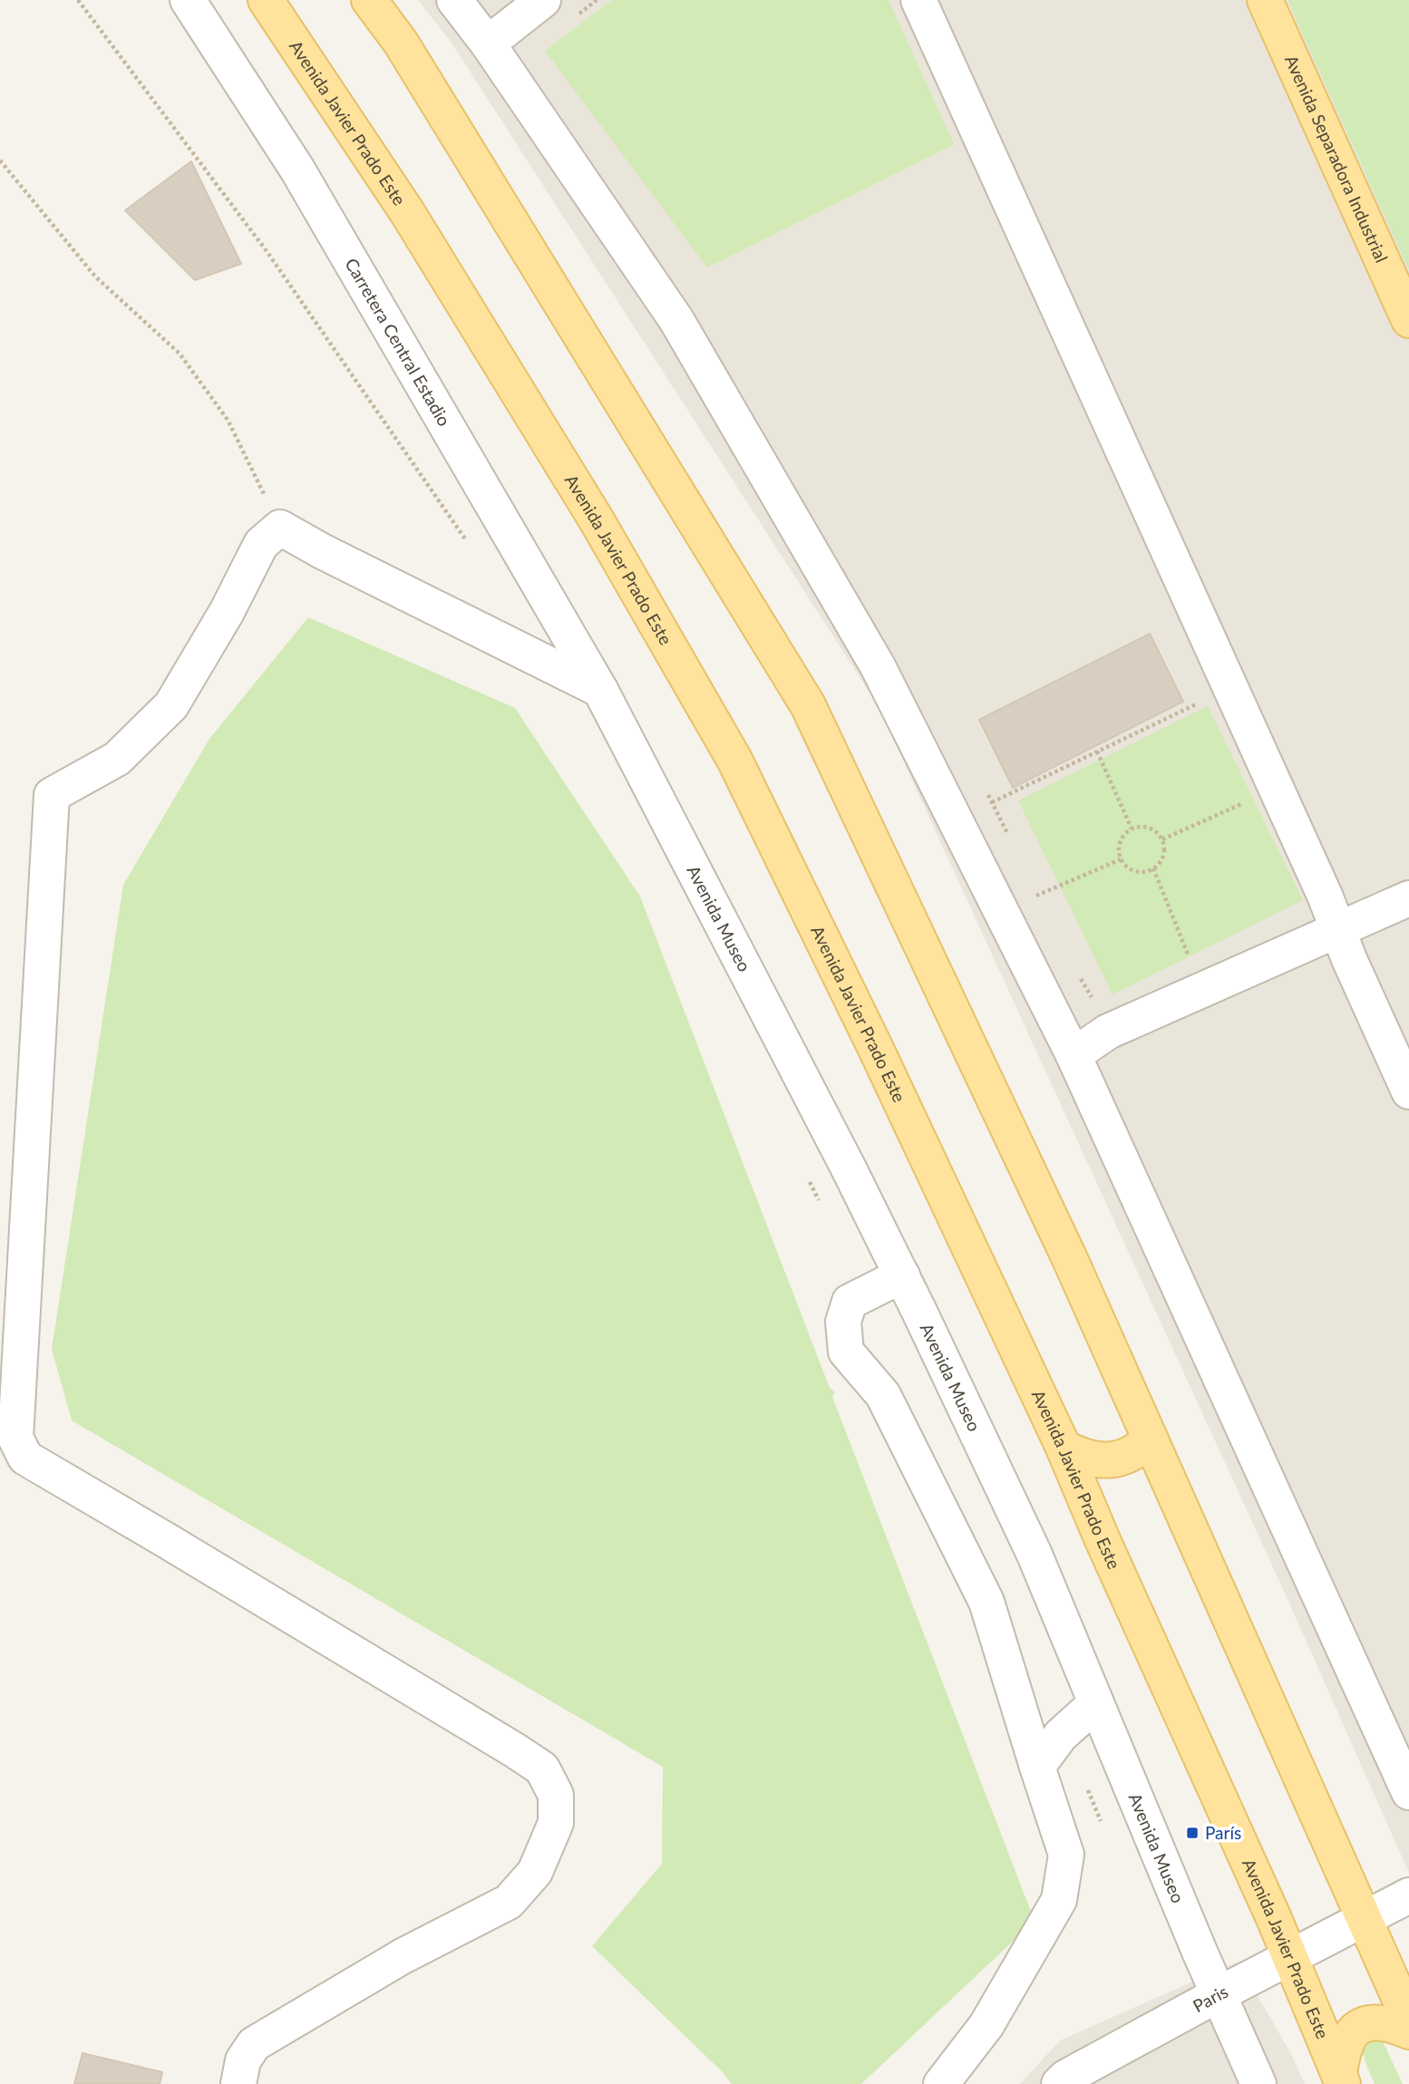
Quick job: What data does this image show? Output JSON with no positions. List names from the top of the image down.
{
  "streets": {
    "main road": ["Avenida Javier Prado Este", "Avenida Separadora Industrial"],
    "street": ["Carretera Central Estadio", "Avenida Museo", "Paris"]
  },
  "crossings": [
    ["Avenida Javier Prado Este", "Paris"],
    ["Carretera Central Estadio", "Avenida Museo"],
    ["Avenida Museo", "Paris"]
  ],
  "places": {
    "transit": ["París"]
  }
}
